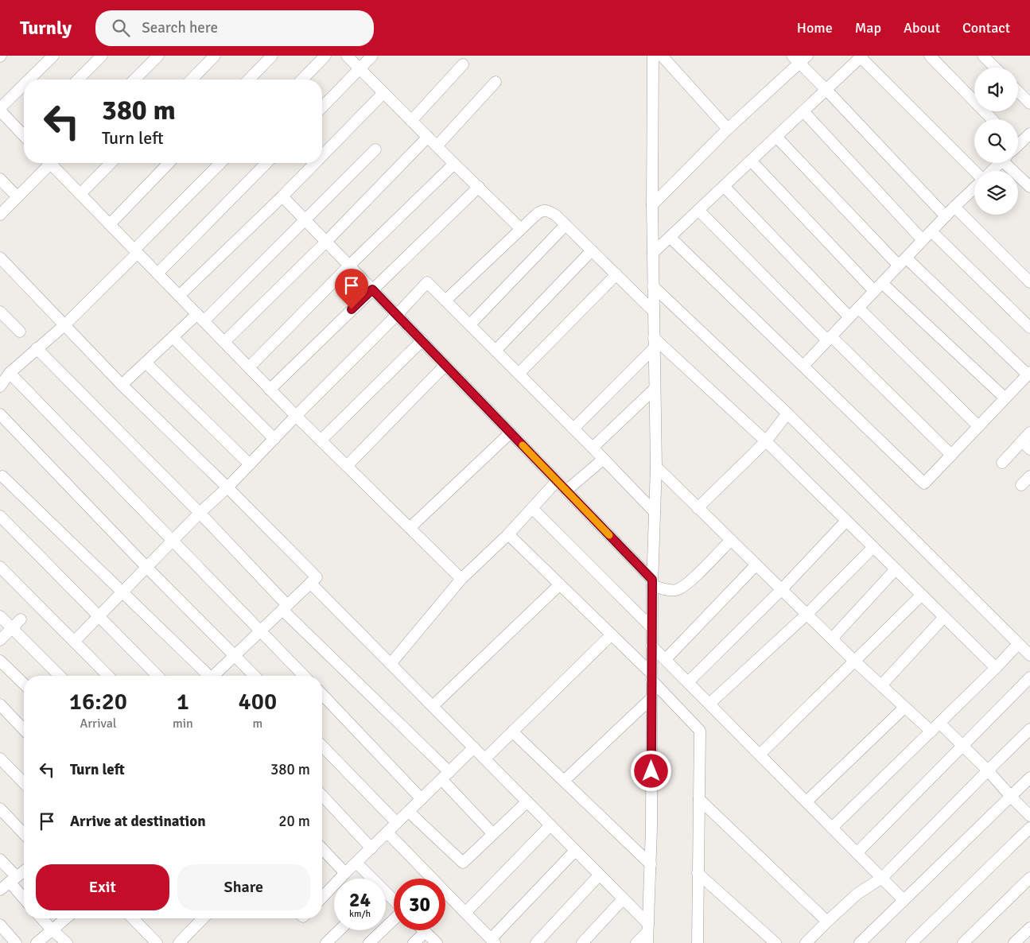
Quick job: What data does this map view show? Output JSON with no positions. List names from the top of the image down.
{
  "page": {
    "header": "Turnly",
    "search": "Search here",
    "nav": [
      "Home",
      "Map",
      "About",
      "Contact"
    ],
    "turn": ["380 m", "Turn left"],
    "eta": [
      "16:20",
      "Arrival",
      "1",
      "min",
      "400",
      "m"
    ],
    "list": [
      {
        "name": "Turn left",
        "value": "380 m"
      },
      {
        "name": "Arrive at destination",
        "value": "20 m"
      }
    ],
    "buttons": ["Exit", "Share"],
    "speed": "24 km/h",
    "limit": "30"
  }
}
